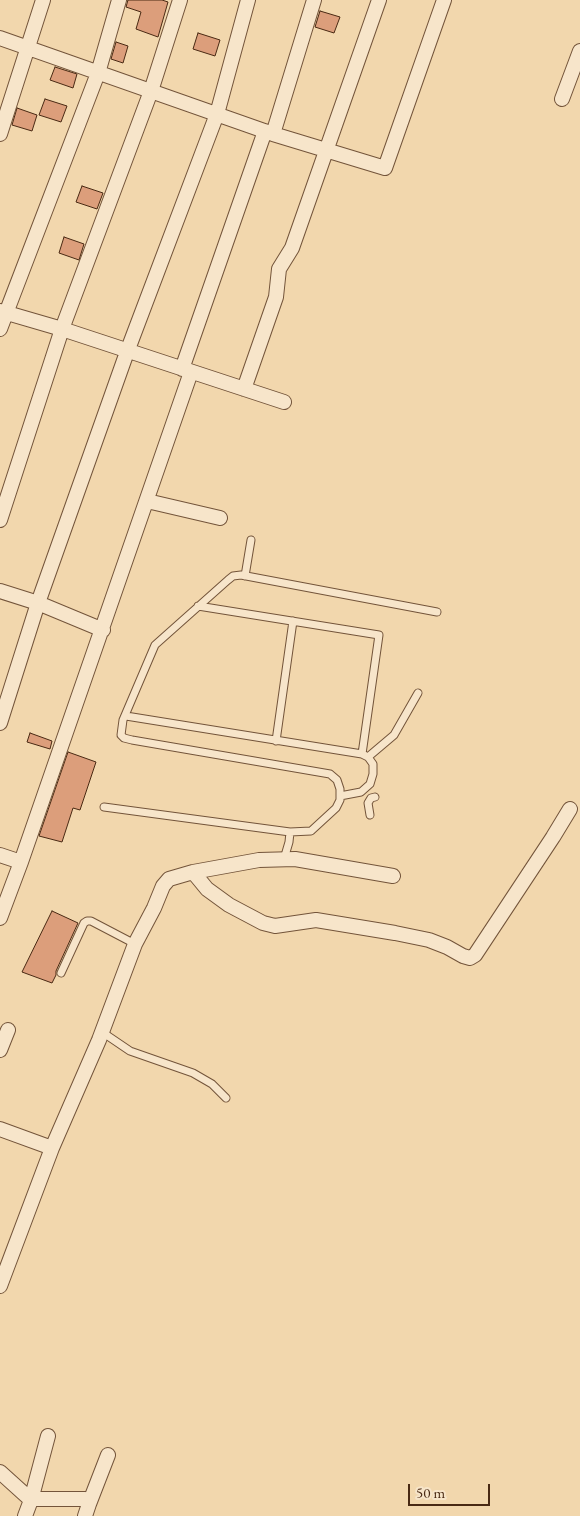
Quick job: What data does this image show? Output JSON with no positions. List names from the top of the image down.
{
  "scale_bar": "50 m"
}
